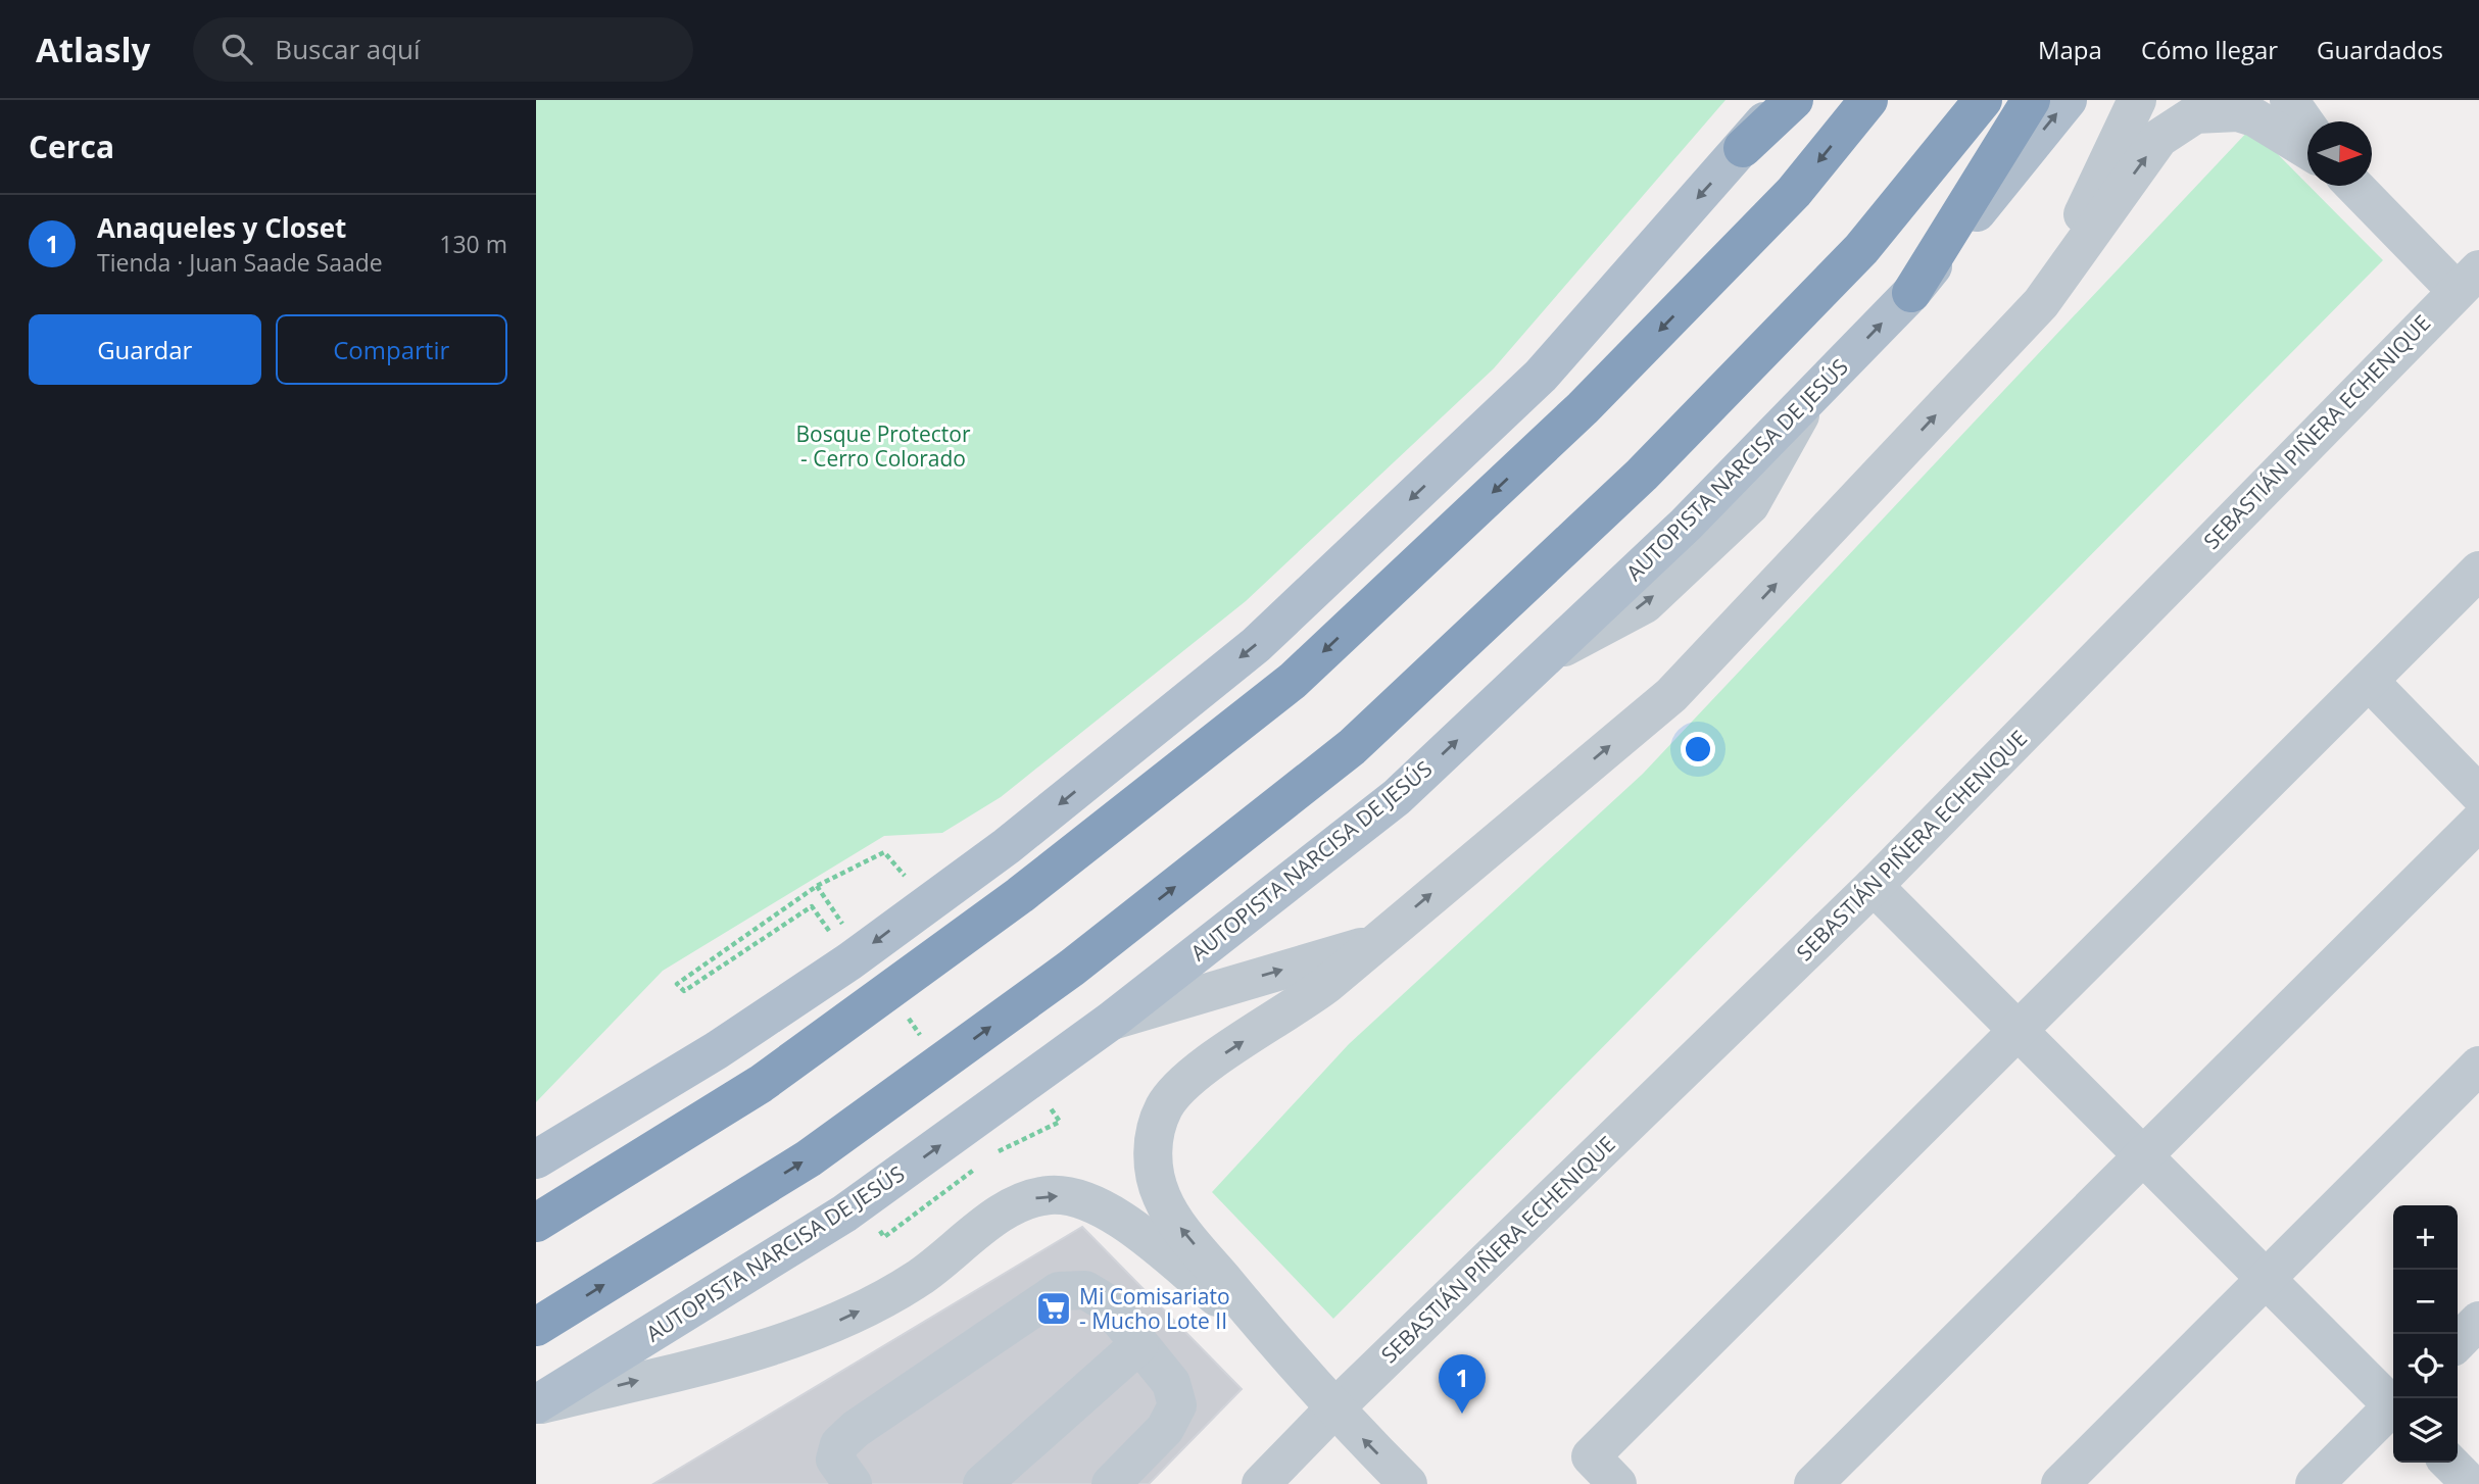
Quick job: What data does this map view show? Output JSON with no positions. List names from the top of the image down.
{
  "streets": {
    "main road": ["AUTOPISTA NARCISA DE JESÚS"],
    "street": ["SEBASTIÁN PIÑERA ECHENIQUE"]
  },
  "parks": ["Bosque Protector - Cerro Colorado"],
  "places": {
    "supermarket": ["Mi Comisariato - Mucho Lote II"]
  },
  "north": "right",
  "page": {
    "header": "Atlasly",
    "search": "Buscar aquí",
    "nav": ["Mapa", "Cómo llegar", "Guardados"],
    "heading": "Cerca",
    "list": [
      {
        "mark": "1",
        "name": "Anaqueles y Closet",
        "note": "Tienda · Juan Saade Saade",
        "value": "130 m"
      }
    ],
    "buttons": ["Guardar", "Compartir"],
    "map_buttons": ["+", "−"],
    "pins": "1"
  }
}
